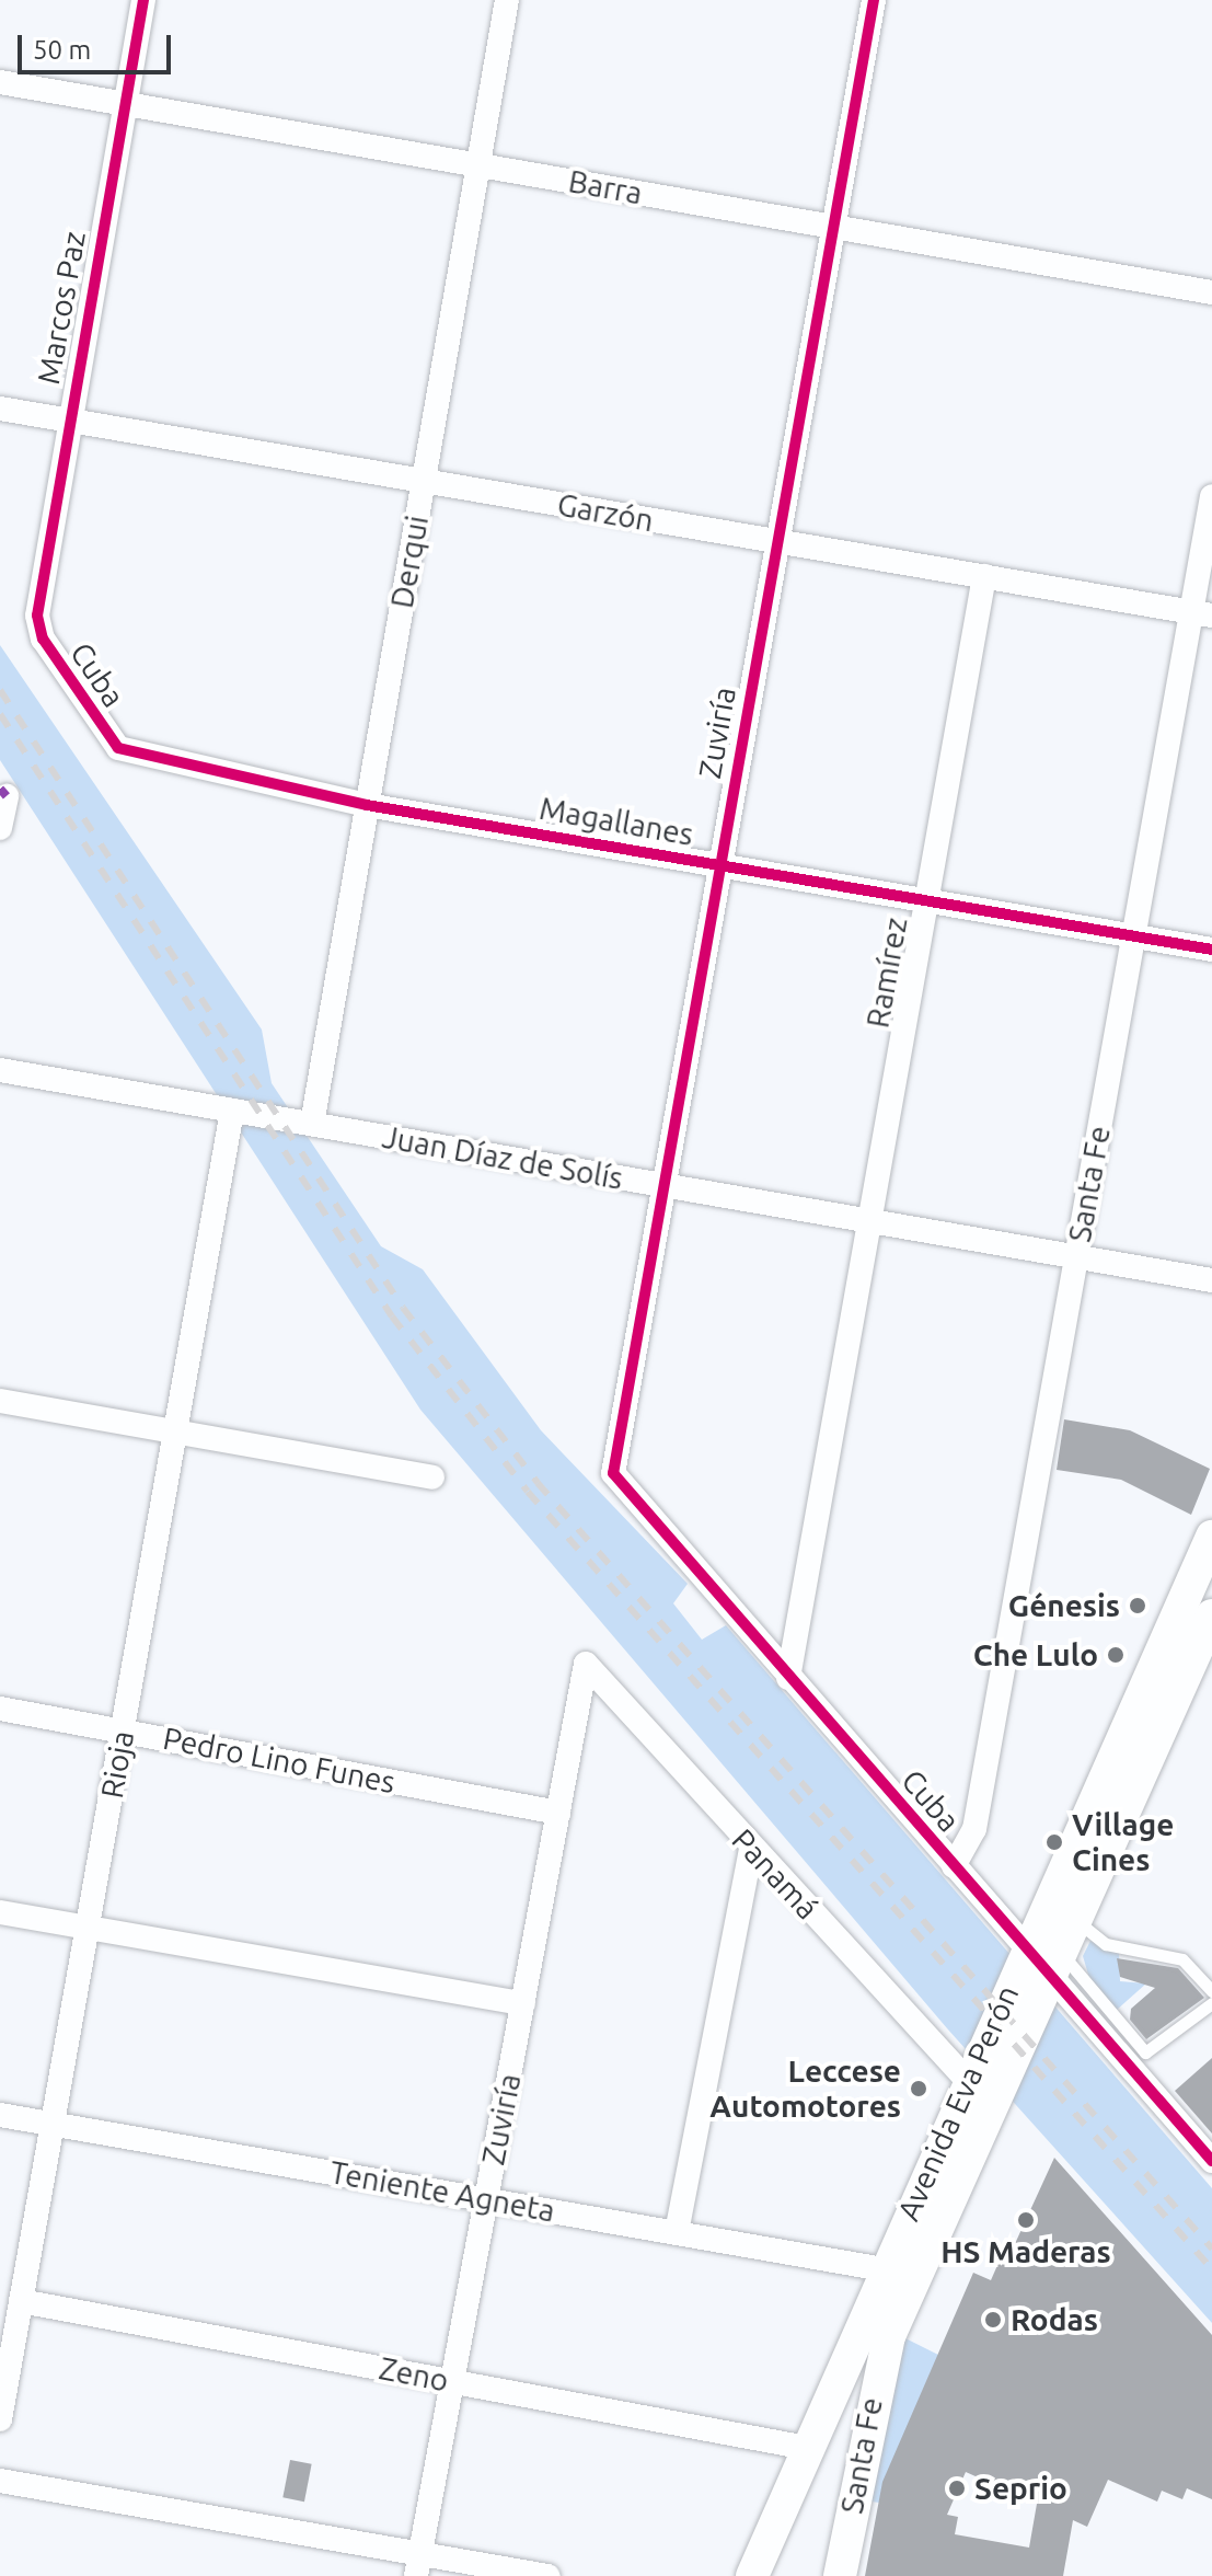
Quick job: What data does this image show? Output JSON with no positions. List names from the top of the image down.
{
  "streets": {
    "main road": ["Santa Fe", "Avenida Eva Perón"],
    "street": [
      "Barra",
      "Marcos Paz",
      "Garzón",
      "Derqui",
      "Cuba",
      "Zuviría",
      "Magallanes",
      "Ramírez",
      "Juan Díaz de Solís",
      "Pedro Lino Funes",
      "Rioja",
      "Panamá",
      "Teniente Agneta",
      "Zeno"
    ]
  },
  "crossings": [
    ["Barra", "Marcos Paz"],
    ["Barra", "Derqui"],
    ["Barra", "Zuviría"],
    ["Marcos Paz", "Garzón"],
    ["Marcos Paz", "Cuba"],
    ["Garzón", "Derqui"],
    ["Garzón", "Zuviría"],
    ["Garzón", "Ramírez"],
    ["Garzón", "Santa Fe"],
    ["Derqui", "Magallanes"],
    ["Derqui", "Juan Díaz de Solís"],
    ["Cuba", "Zuviría"],
    ["Cuba", "Magallanes"],
    ["Cuba", "Ramírez"],
    ["Cuba", "Santa Fe"],
    ["Cuba", "Avenida Eva Perón"],
    ["Zuviría", "Magallanes"],
    ["Zuviría", "Juan Díaz de Solís"],
    ["Zuviría", "Pedro Lino Funes"],
    ["Zuviría", "Panamá"],
    ["Zuviría", "Teniente Agneta"],
    ["Zuviría", "Zeno"],
    ["Magallanes", "Ramírez"],
    ["Magallanes", "Santa Fe"],
    ["Ramírez", "Juan Díaz de Solís"],
    ["Juan Díaz de Solís", "Santa Fe"],
    ["Juan Díaz de Solís", "Rioja"],
    ["Santa Fe", "Avenida Eva Perón"],
    ["Pedro Lino Funes", "Rioja"],
    ["Rioja", "Teniente Agneta"],
    ["Rioja", "Zeno"],
    ["Panamá", "Avenida Eva Perón"],
    ["Avenida Eva Perón", "Teniente Agneta"],
    ["Avenida Eva Perón", "Zeno"]
  ],
  "places": [
    "Génesis",
    "Che Lulo",
    "Village Cines",
    "Leccese Automotores",
    "HS Maderas",
    "Rodas",
    "Seprio"
  ],
  "scale_bar": "50 m"
}
